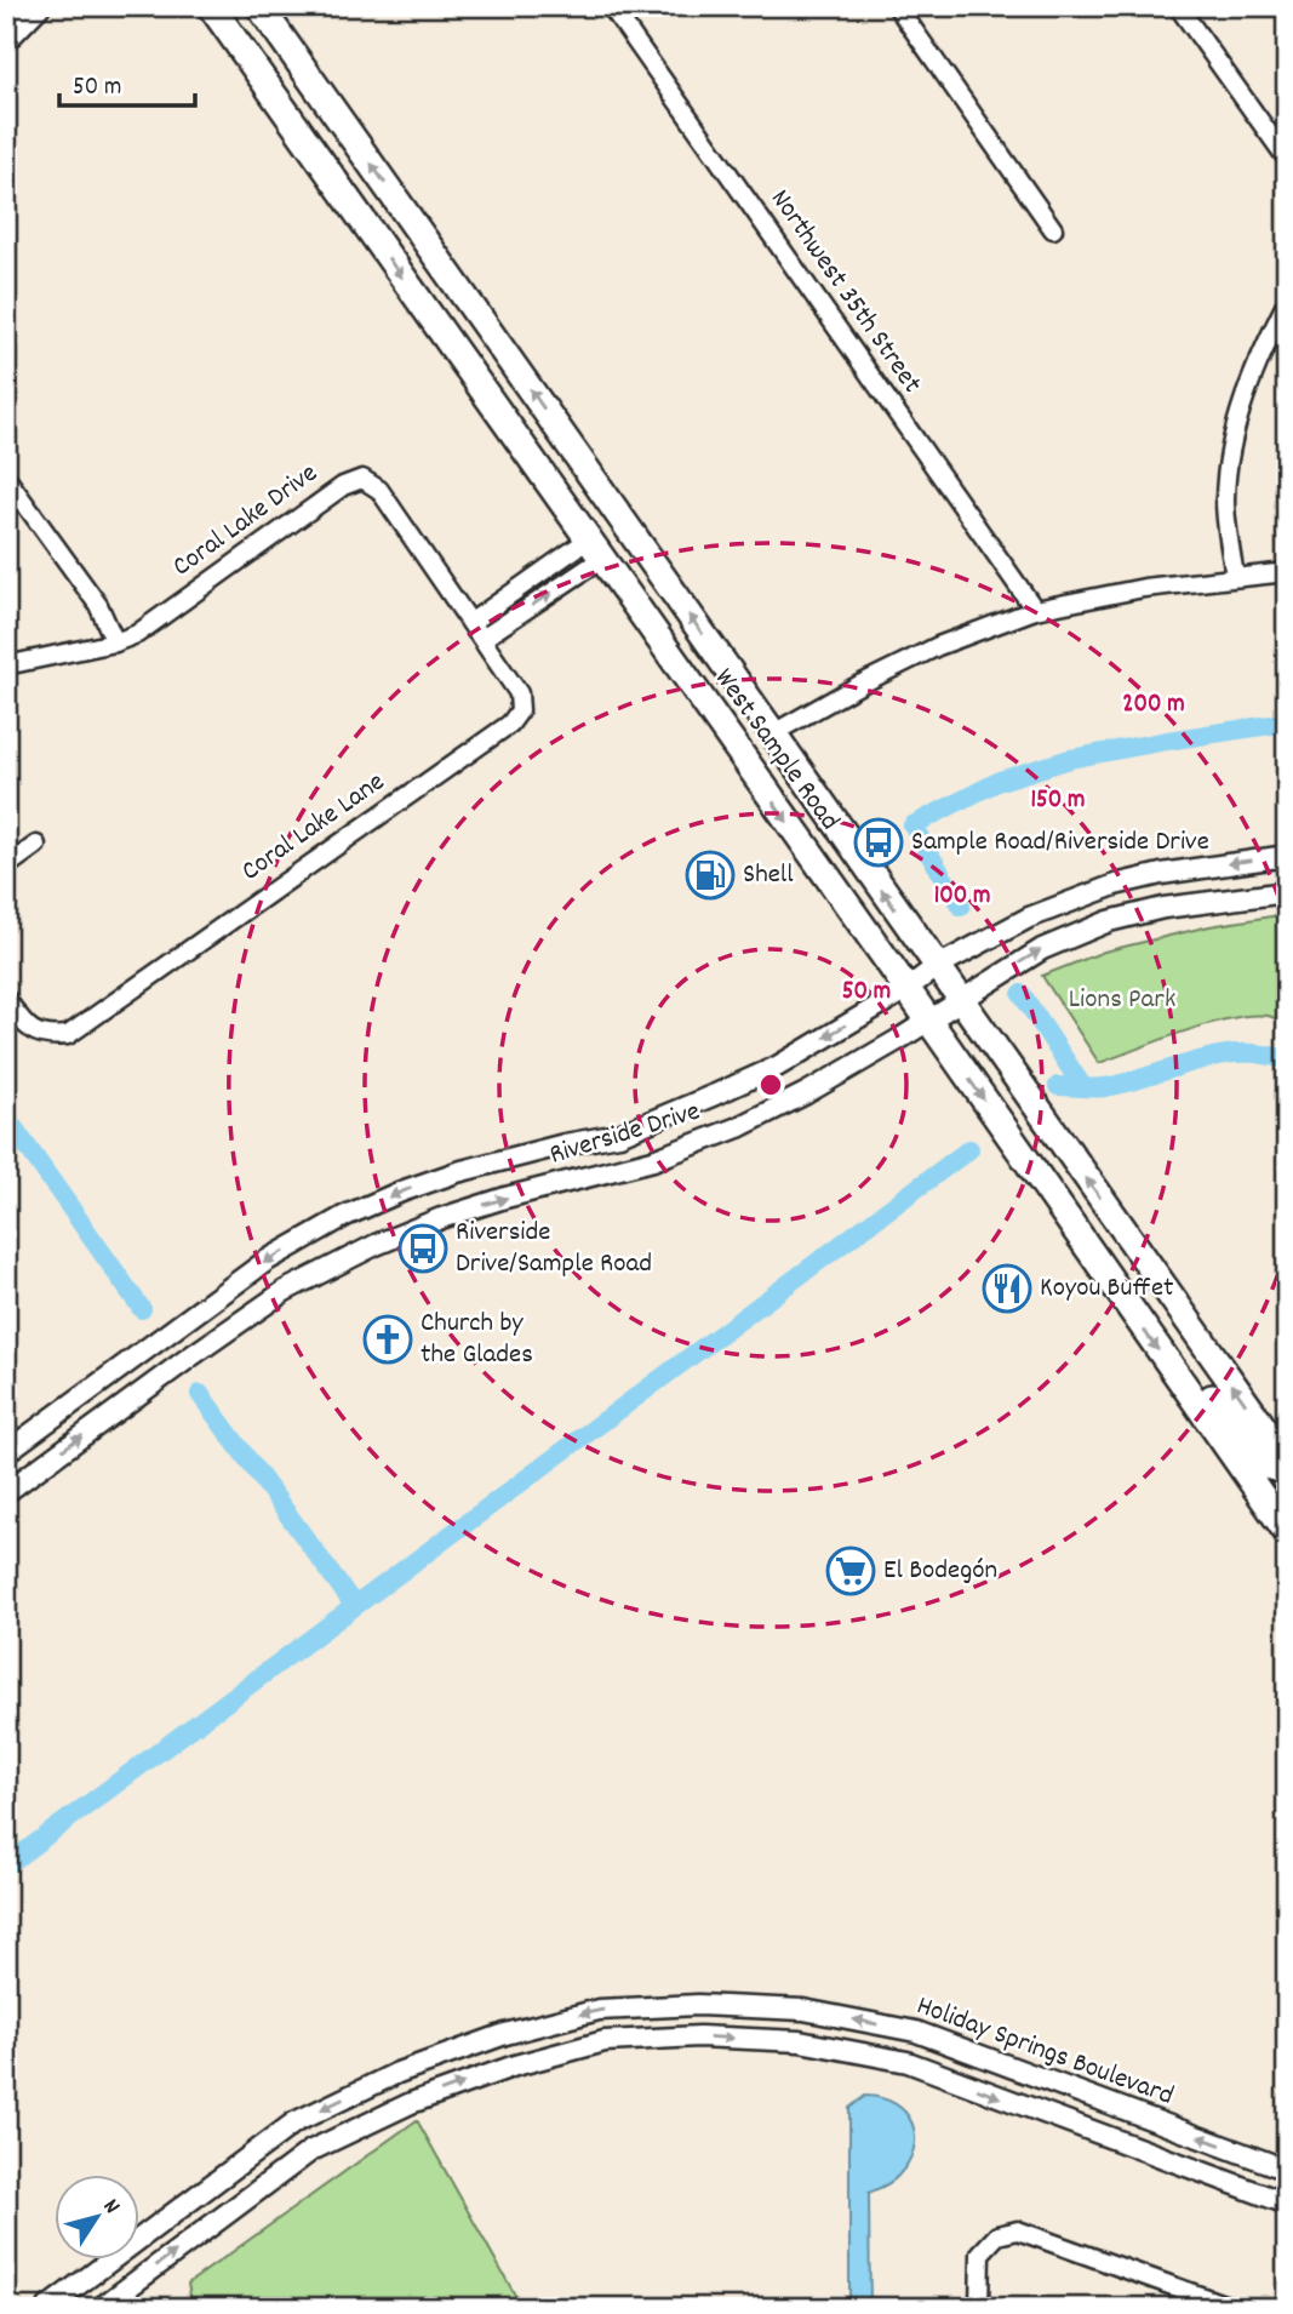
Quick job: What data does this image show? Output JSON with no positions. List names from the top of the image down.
{
  "streets": {
    "main road": ["West Sample Road"],
    "street": [
      "Northwest 35th Street",
      "Coral Lake Drive",
      "Coral Lake Lane",
      "Riverside Drive",
      "Holiday Springs Boulevard"
    ]
  },
  "crossings": [
    ["Coral Lake Drive", "Coral Lake Lane"],
    ["West Sample Road", "Riverside Drive"]
  ],
  "parks": ["Lions Park"],
  "places": {
    "bus stop": ["Sample Road/Riverside Drive", "Riverside Drive/Sample Road"],
    "fuel station": ["Shell"],
    "restaurant": ["Koyou Buffet"],
    "church": ["Church by the Glades"],
    "supermarket": ["El Bodegón"]
  },
  "scale_bar": "50 m",
  "north": "top right",
  "rings": [
    "200 m",
    "150 m",
    "100 m",
    "50 m"
  ]
}
